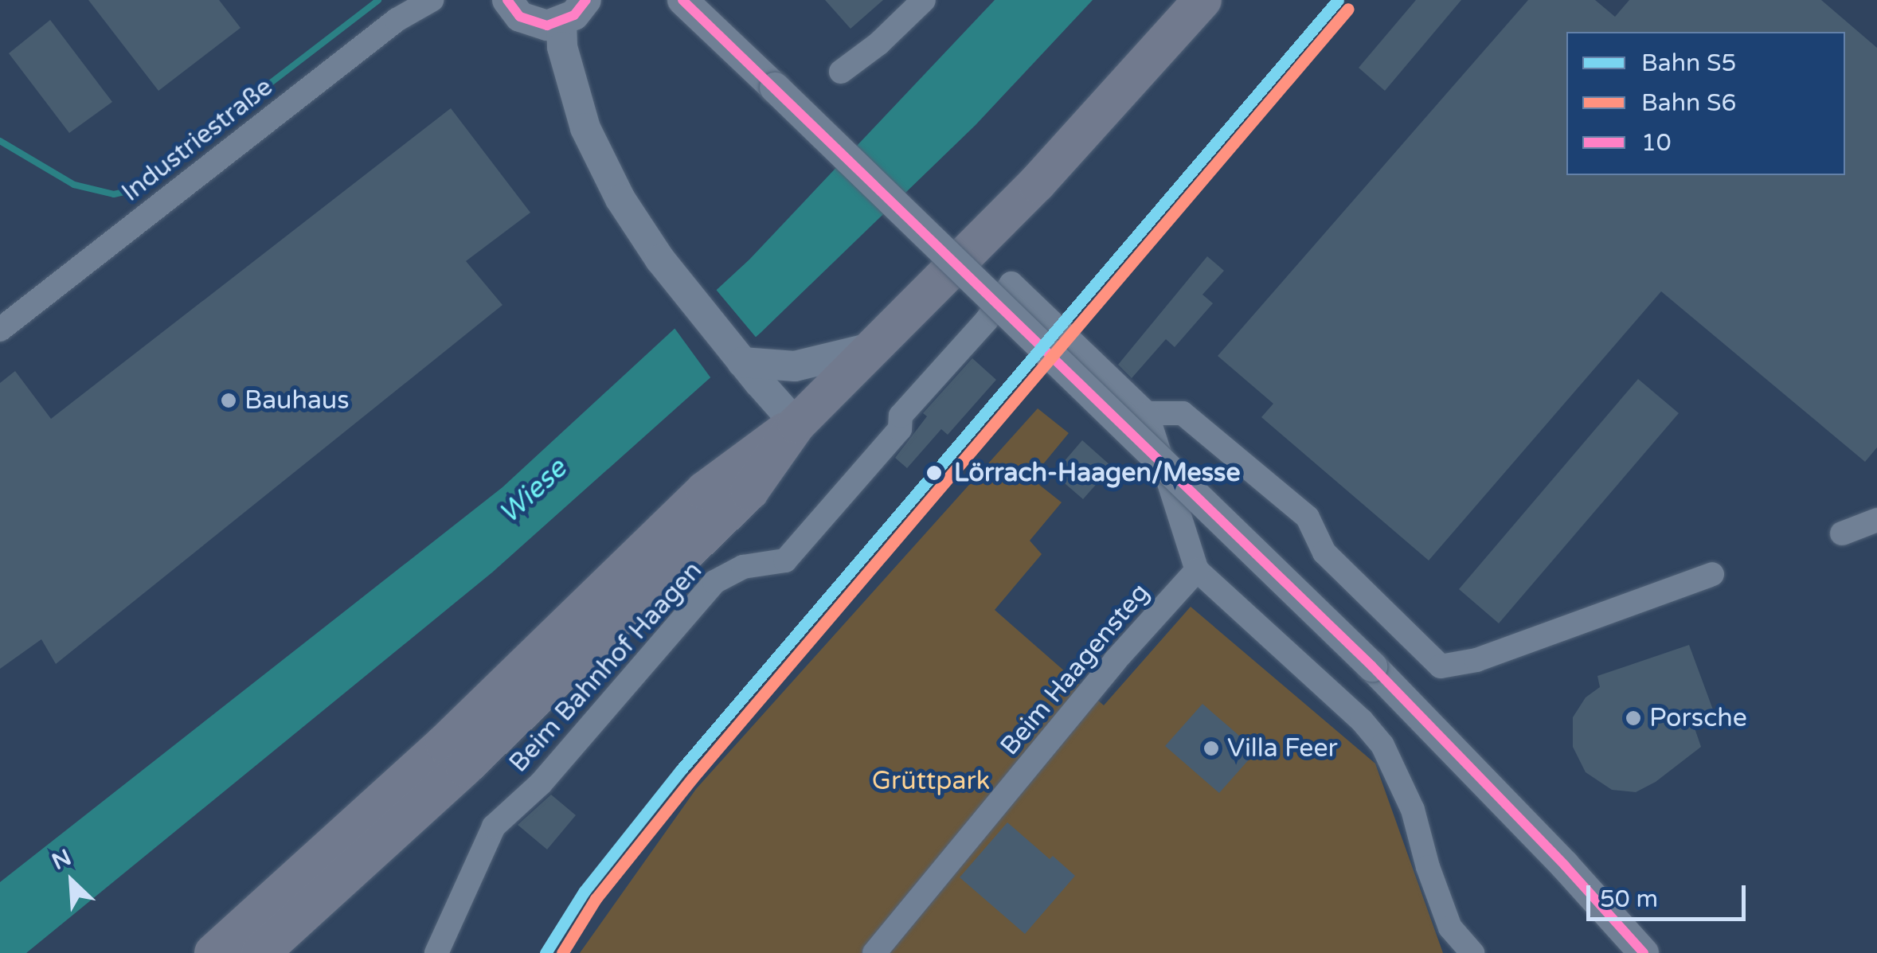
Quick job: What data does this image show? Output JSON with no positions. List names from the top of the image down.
{
  "streets": {
    "street": ["Industriestraße", "Beim Bahnhof Haagen", "Beim Haagensteg"]
  },
  "water": ["Wiese"],
  "parks": ["Grüttpark"],
  "places": [
    "Bauhaus",
    "Lörrach-Haagen/Messe",
    "Porsche",
    "Villa Feer"
  ],
  "lines": ["rail line S5", "transit line 10", "rail line S6"],
  "legend": ["Bahn S5", "Bahn S6", "10"],
  "scale_bar": "50 m",
  "north": "top left"
}
